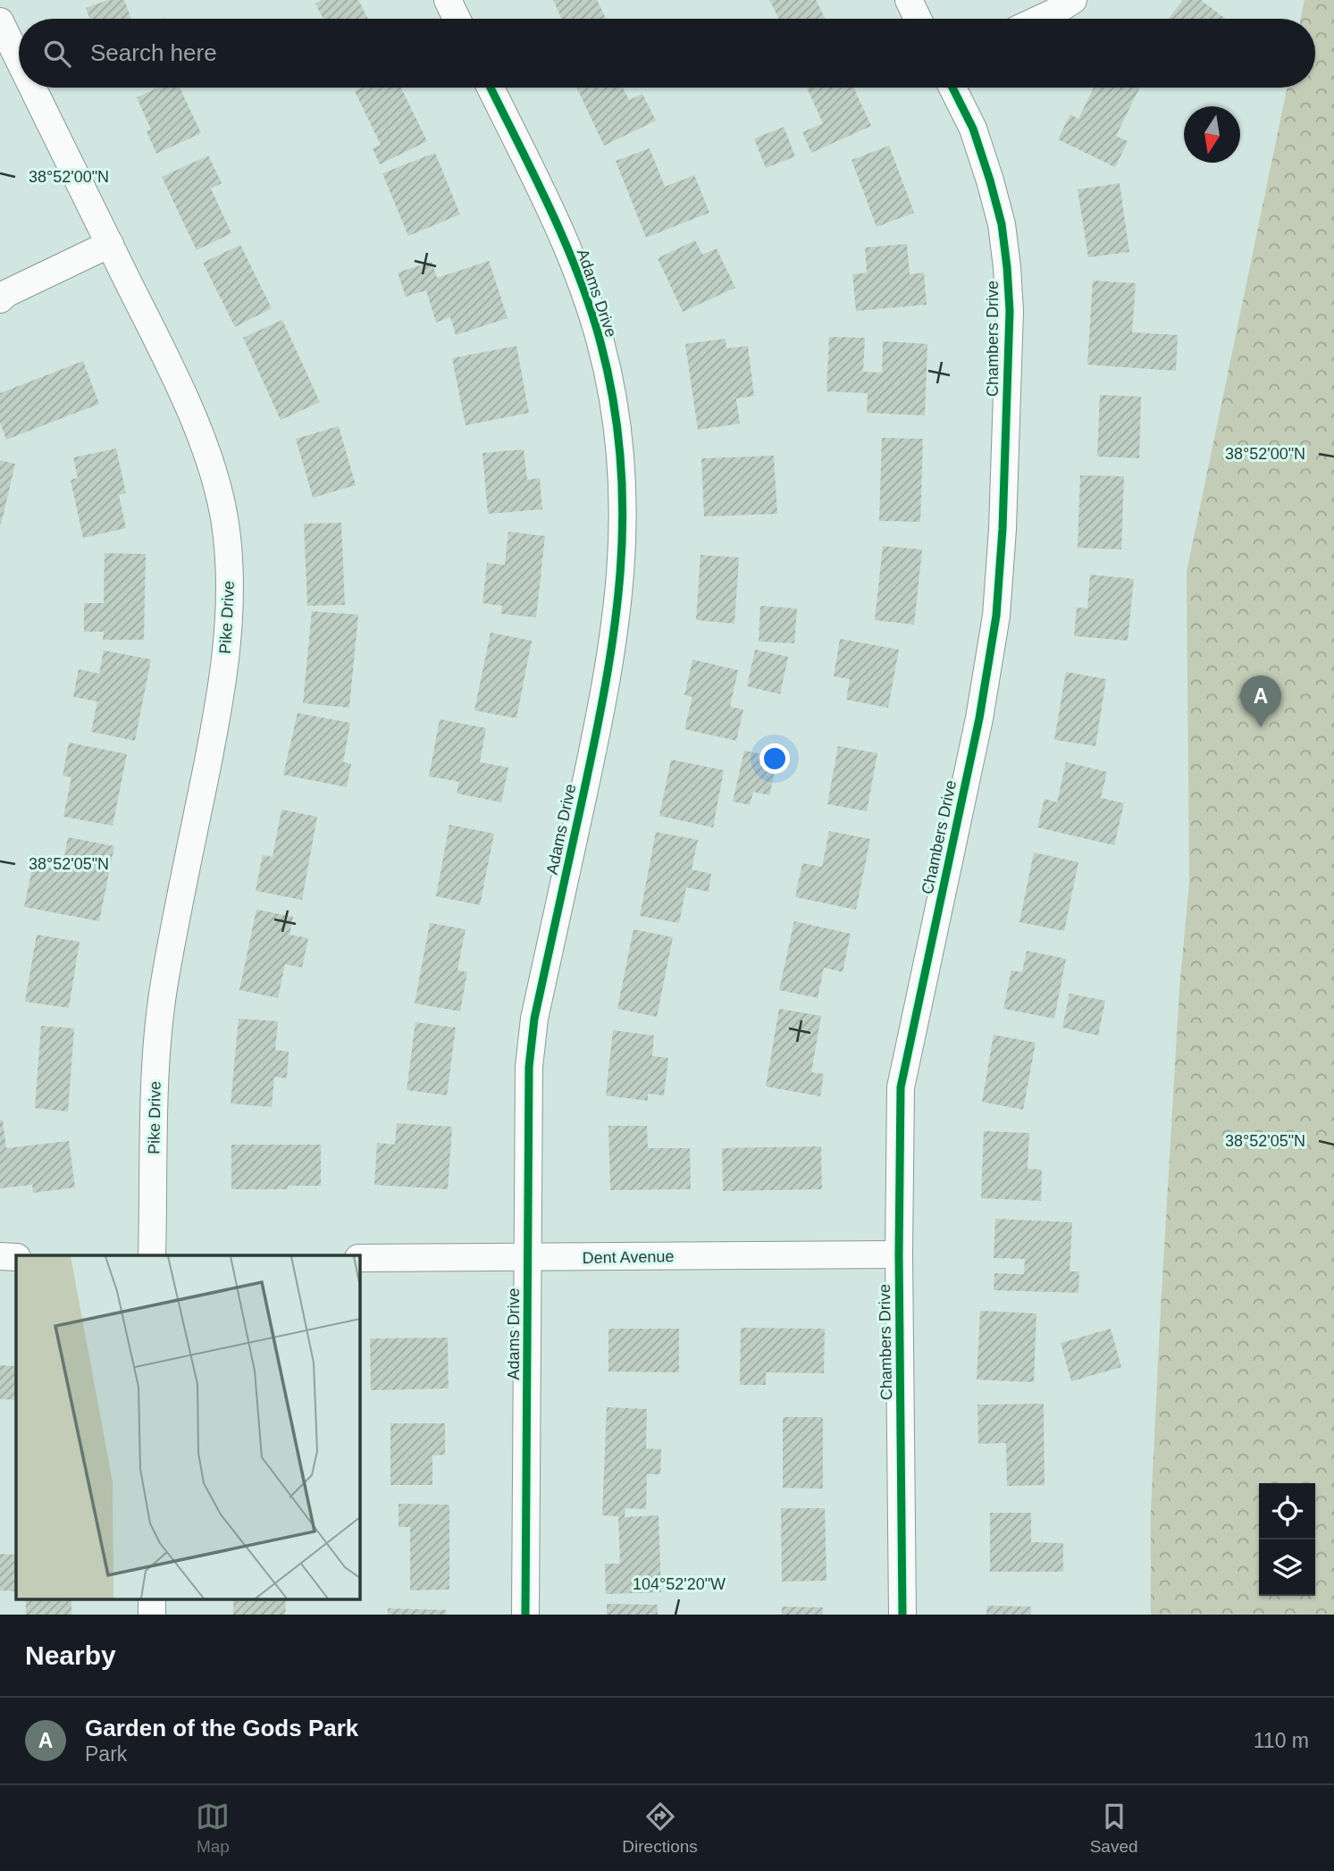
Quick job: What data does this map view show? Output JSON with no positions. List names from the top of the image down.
{
  "streets": {
    "street": [
      "Adams Drive",
      "Chambers Drive",
      "Pike Drive",
      "Dent Avenue"
    ]
  },
  "crossings": [
    ["Adams Drive", "Dent Avenue"],
    ["Chambers Drive", "Dent Avenue"]
  ],
  "north": "bottom",
  "page": {
    "search": "Search here",
    "pins": "A",
    "heading": "Nearby",
    "list": [
      {
        "mark": "A",
        "name": "Garden of the Gods Park",
        "note": "Park",
        "value": "110 m"
      }
    ],
    "nav": ["Map", "Directions", "Saved"]
  },
  "coordinates": ["38°52'00\"N", "38°52'05\"N", "104°52'20\"W"]
}
